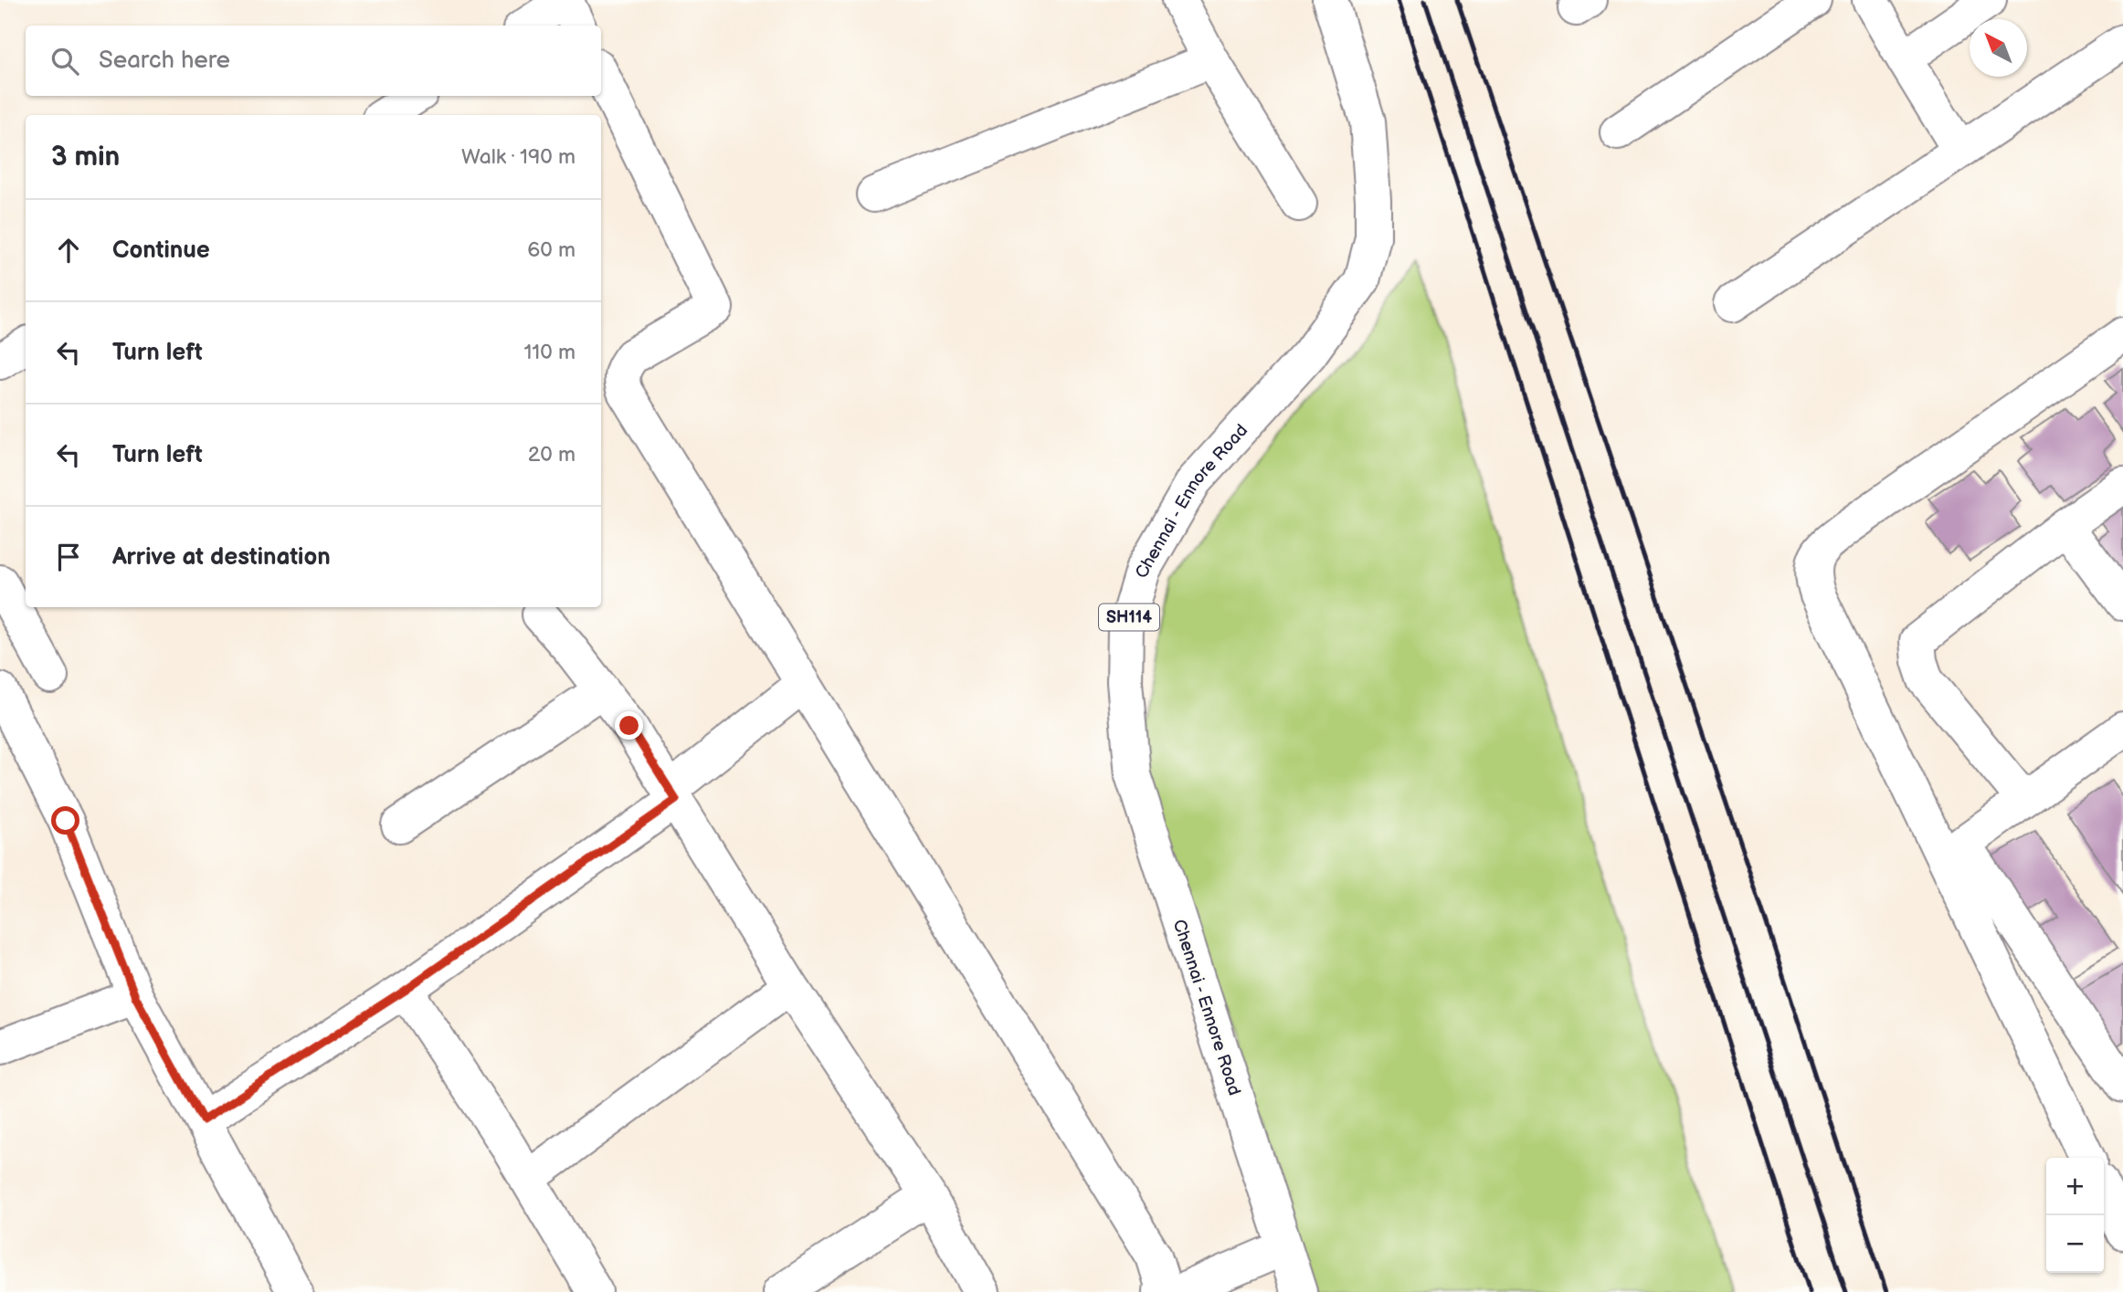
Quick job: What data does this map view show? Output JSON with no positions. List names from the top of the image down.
{
  "streets": {
    "street": ["Chennai - Ennore Road", "SH114"]
  },
  "north": "top left",
  "page": {
    "search": "Search here",
    "heading": ["3 min", "Walk · 190 m"],
    "list": [
      ["Continue", "60 m"],
      ["Turn left", "110 m"],
      ["Turn left", "20 m"],
      "Arrive at destination"
    ],
    "map_buttons": ["+", "−"]
  }
}
